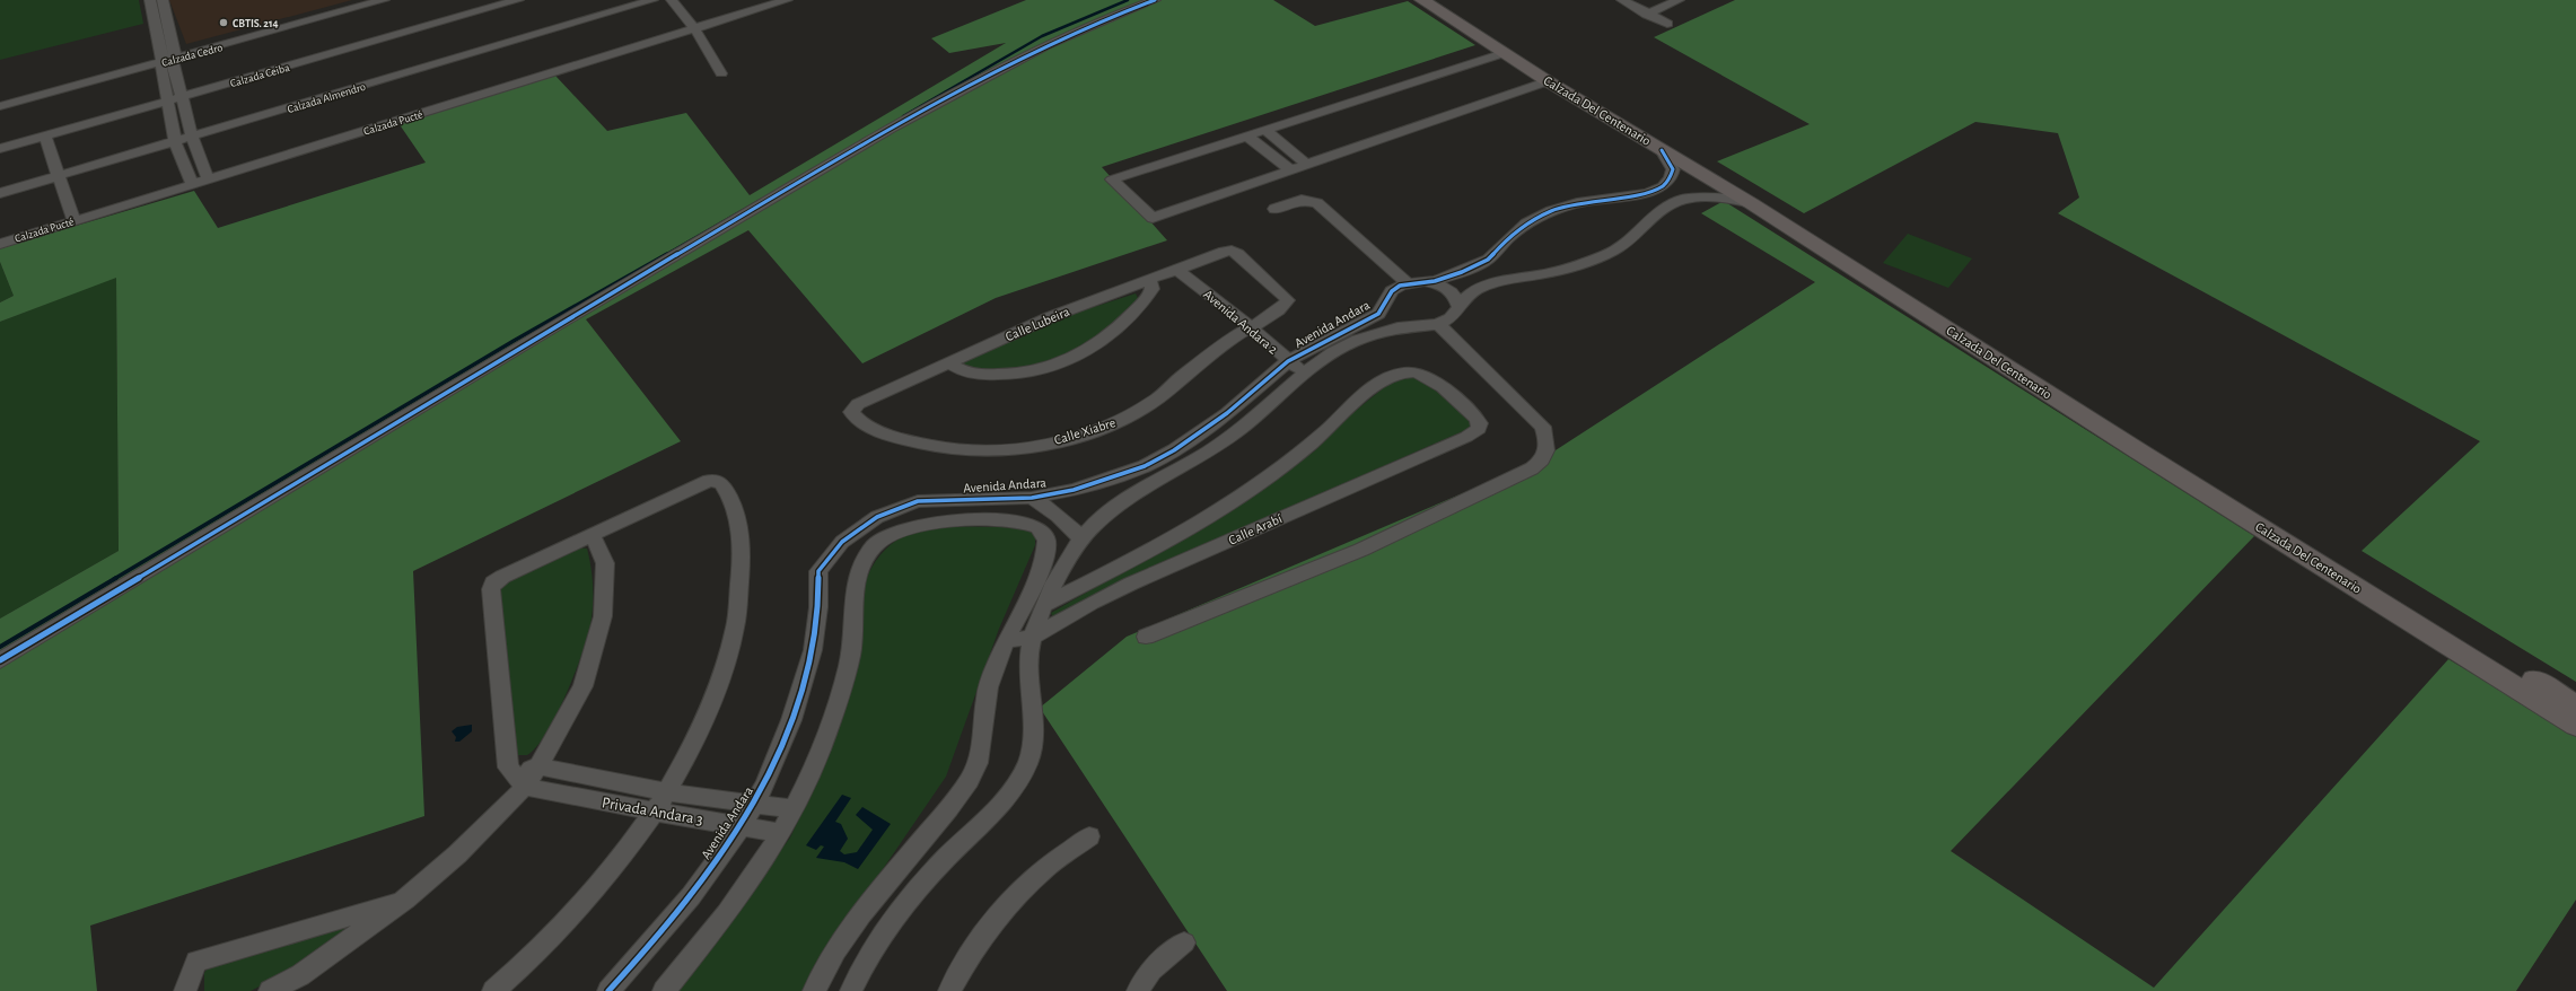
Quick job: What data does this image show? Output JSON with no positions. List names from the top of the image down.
{
  "streets": {
    "main road": ["Calzada Del Centenario"],
    "street": [
      "Calzada Cedro",
      "Calzada Ceiba",
      "Calzada Almendro",
      "Calzada Pucté",
      "Avenida Andara 2",
      "Calle Lubeira",
      "Avenida Andara",
      "Calle Xiabre",
      "Calle Arabí",
      "Privada Andara 3"
    ]
  },
  "crossings": [
    ["Avenida Andara 2", "Calle Lubeira"],
    ["Avenida Andara 2", "Avenida Andara"],
    ["Avenida Andara 2", "Calle Xiabre"],
    ["Calle Lubeira", "Calle Xiabre"],
    ["Avenida Andara", "Calle Arabí"],
    ["Avenida Andara", "Privada Andara 3"]
  ],
  "places": ["CBTIS. 214"]
}
